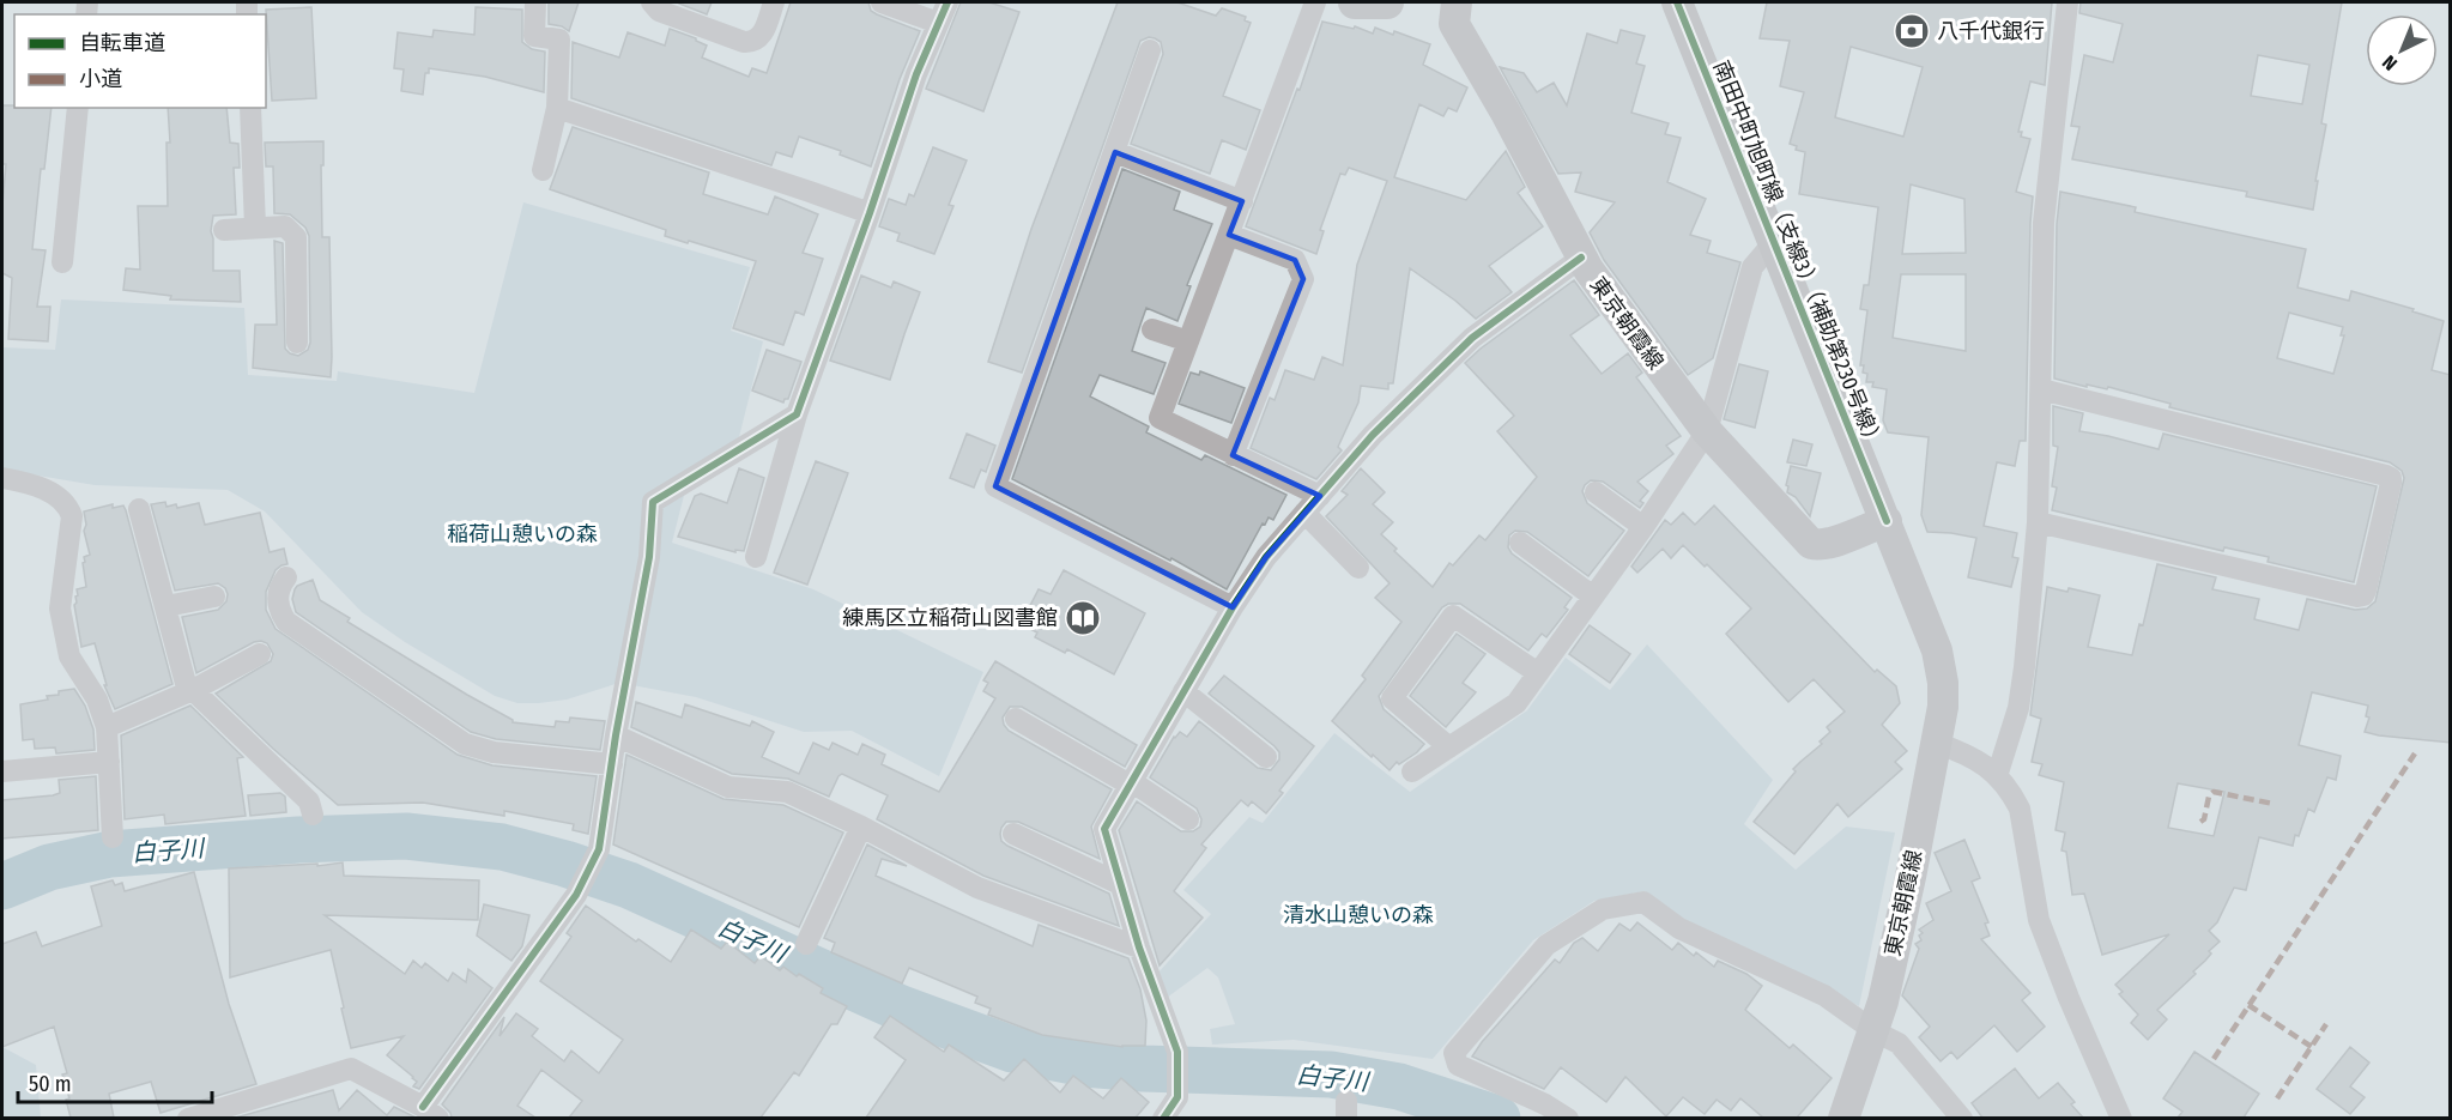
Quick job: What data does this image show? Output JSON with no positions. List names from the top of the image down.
{
  "streets": {
    "main road": ["南田中町旭町線（支線3）（補助第230号線）", "東京朝霞線"]
  },
  "crossings": [
    ["南田中町旭町線（支線3）（補助第230号線）", "東京朝霞線"]
  ],
  "water": ["白子川"],
  "parks": ["稲荷山憩いの森", "清水山憩いの森"],
  "places": {
    "bank": ["八千代銀行"],
    "library": ["練馬区立稲荷山図書館"]
  },
  "legend": ["自転車道", "小道"],
  "scale_bar": "50 m",
  "north": "bottom left"
}
